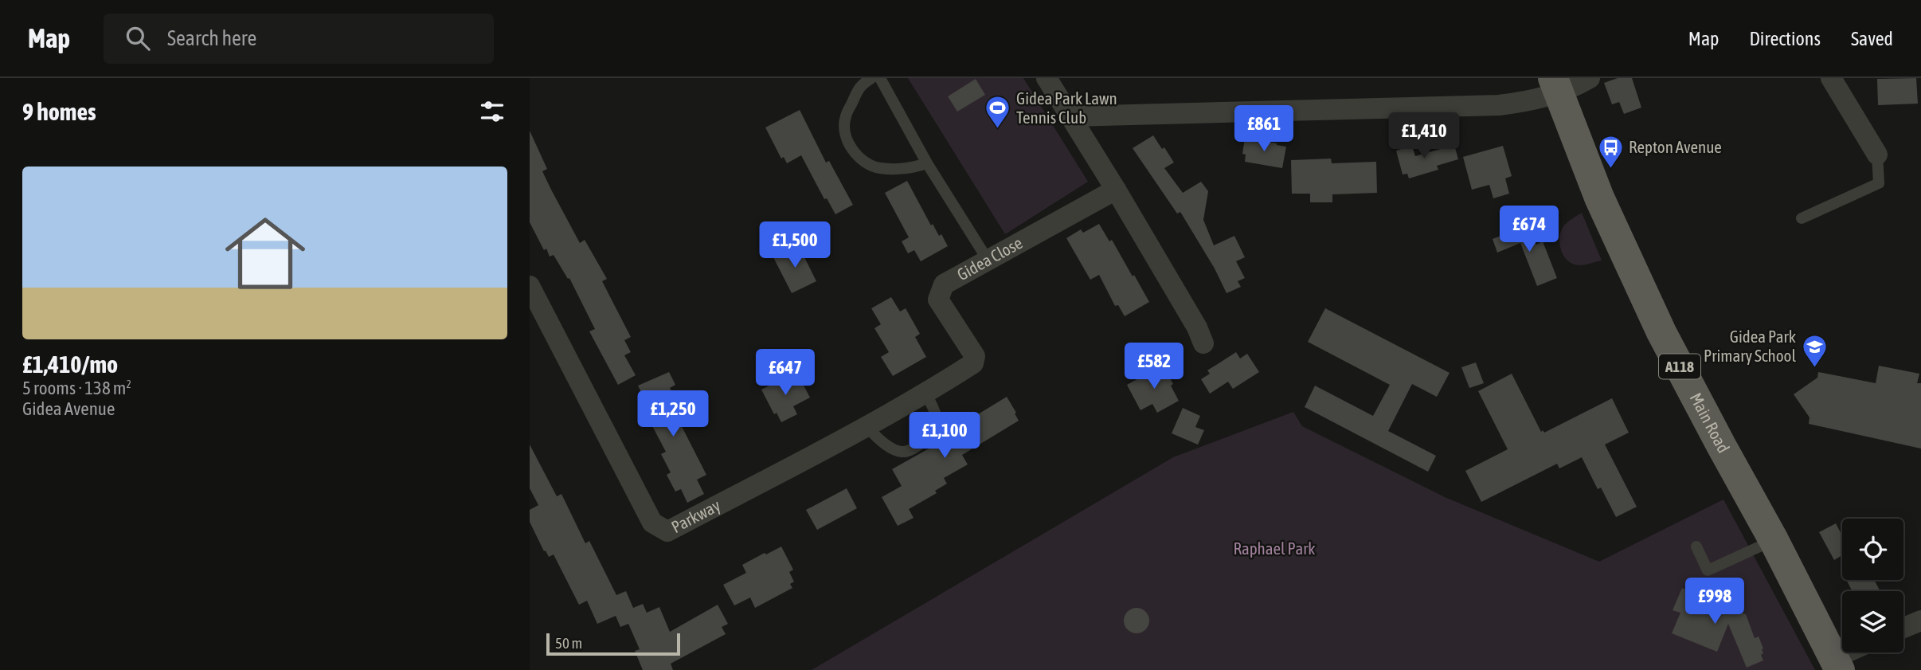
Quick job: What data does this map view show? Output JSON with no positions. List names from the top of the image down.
{
  "streets": {
    "main road": ["A118", "Main Road"],
    "street": ["Gidea Close", "Parkway"]
  },
  "crossings": [
    ["Gidea Close", "Parkway"]
  ],
  "parks": ["Raphael Park"],
  "places": {
    "sports": ["Gidea Park Lawn Tennis Club"],
    "bus stop": ["Repton Avenue"],
    "school or university": ["Gidea Park Primary School"]
  },
  "scale_bar": "50 m",
  "page": {
    "header": "Map",
    "search": "Search here",
    "nav": ["Map", "Directions", "Saved"],
    "heading": "9 homes",
    "price": [
      "£861",
      "£1,410",
      "£674",
      "£1,500",
      "£582",
      "£647",
      "£1,250",
      "£1,100",
      "£998"
    ],
    "list": [
      {
        "name": "£1,410/mo",
        "note": "5 rooms · 138 m² · Gidea Avenue"
      }
    ],
    "scale": "50 m"
  }
}
